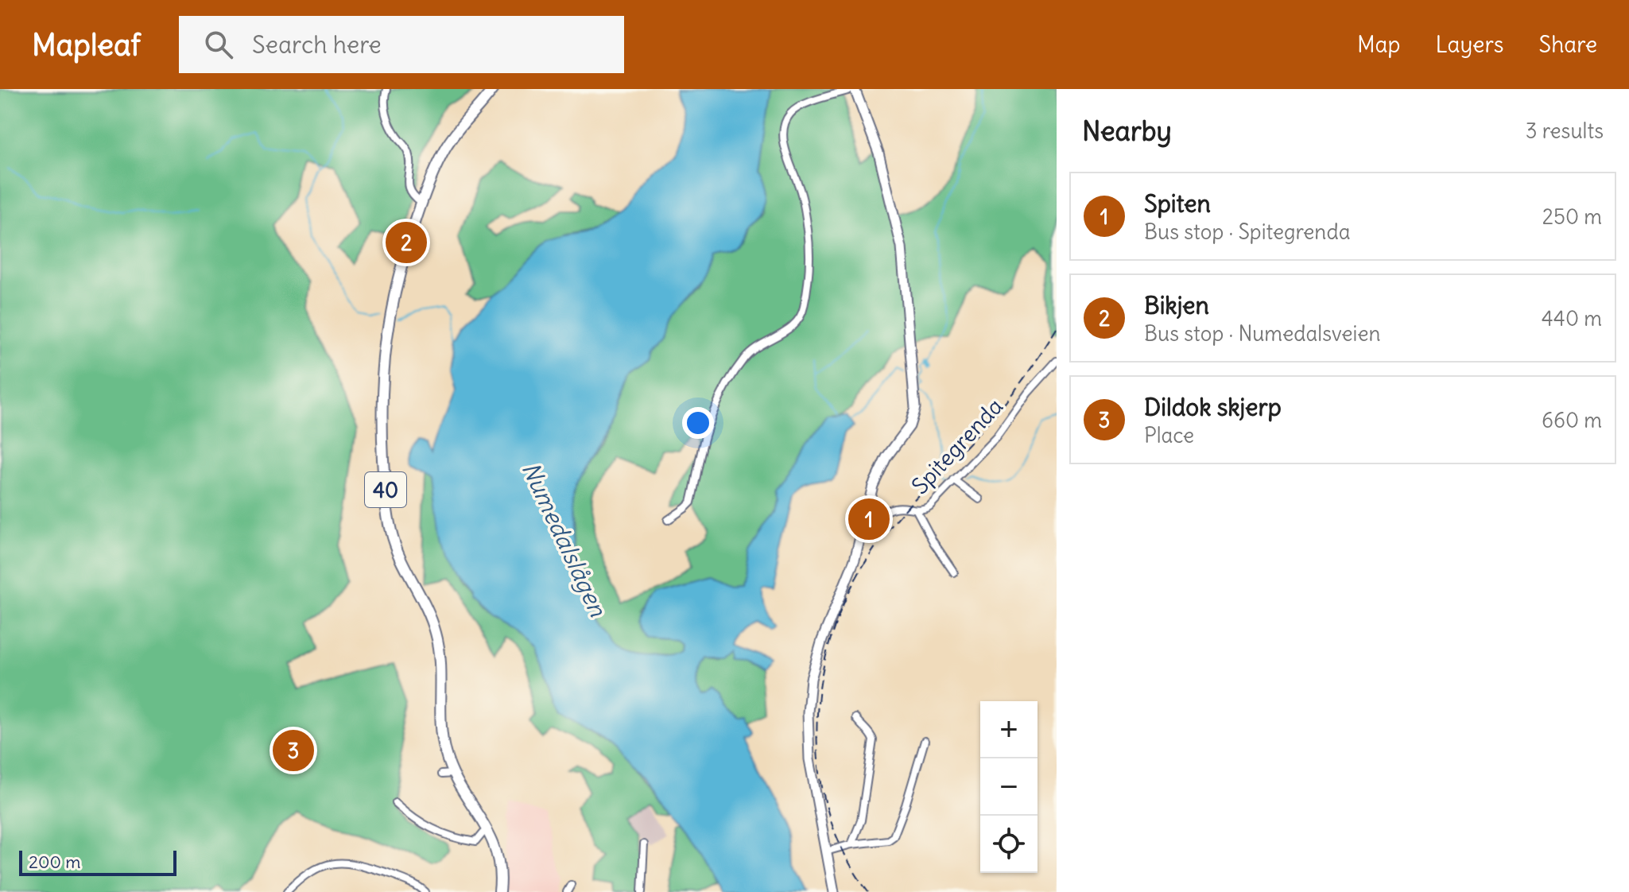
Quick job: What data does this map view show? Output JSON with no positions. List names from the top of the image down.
{
  "streets": {
    "main road": ["40"],
    "street": ["Spitegrenda"]
  },
  "water": ["Numedalslågen"],
  "scale_bar": "200 m",
  "page": {
    "header": "Mapleaf",
    "search": "Search here",
    "nav": ["Map", "Layers", "Share"],
    "heading": ["Nearby", "3 results"],
    "list": [
      {
        "mark": "1",
        "name": "Spiten",
        "note": "Bus stop · Spitegrenda",
        "value": "250 m"
      },
      {
        "mark": "2",
        "name": "Bikjen",
        "note": "Bus stop · Numedalsveien",
        "value": "440 m"
      },
      {
        "mark": "3",
        "name": "Dildok skjerp",
        "note": "Place",
        "value": "660 m"
      }
    ],
    "pins": ["2", "1", "3"],
    "map_buttons": ["+", "−"],
    "scale": "200 m"
  }
}
